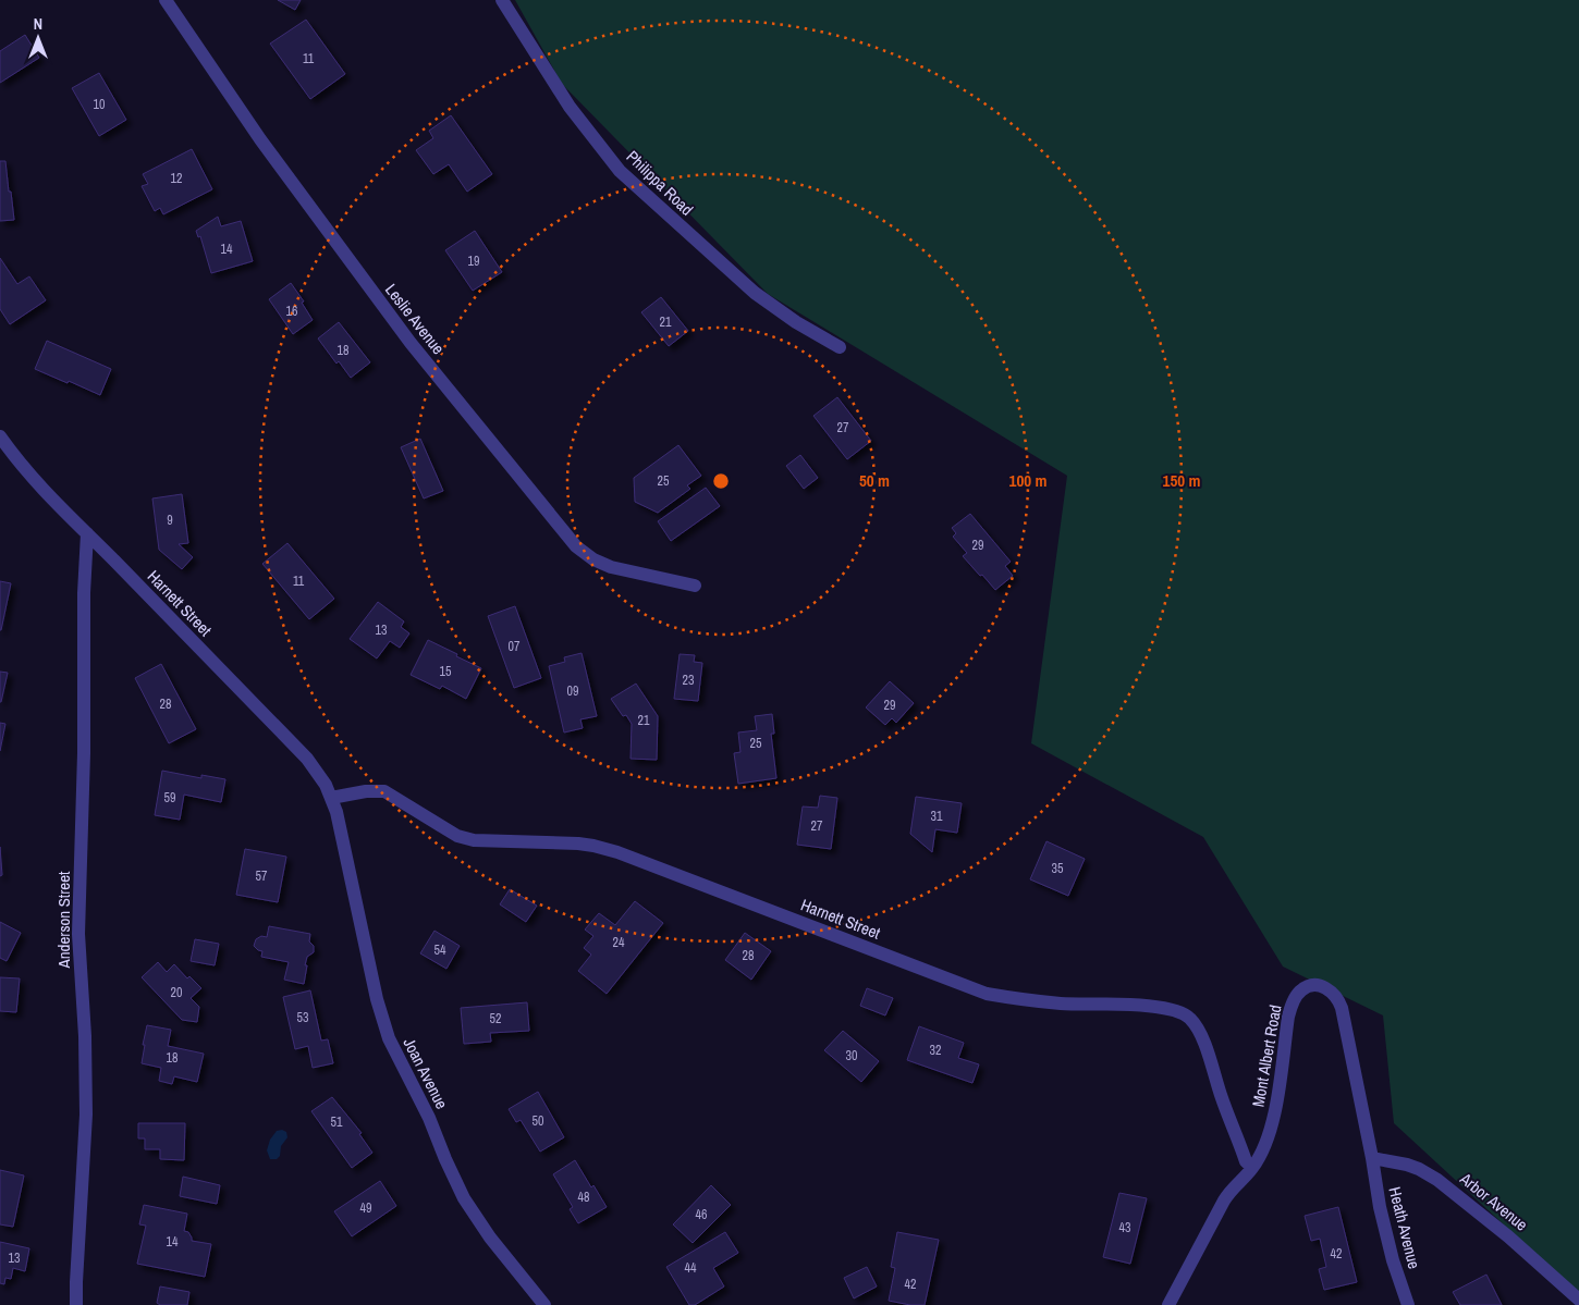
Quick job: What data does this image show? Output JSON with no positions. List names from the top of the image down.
{
  "streets": {
    "street": [
      "Philippa Road",
      "Leslie Avenue",
      "Harnett Street",
      "Anderson Street",
      "Mont Albert Road",
      "Joan Avenue",
      "Arbor Avenue",
      "Heath Avenue"
    ]
  },
  "crossings": [
    ["Harnett Street", "Anderson Street"],
    ["Harnett Street", "Mont Albert Road"],
    ["Harnett Street", "Joan Avenue"],
    ["Mont Albert Road", "Arbor Avenue"],
    ["Mont Albert Road", "Heath Avenue"],
    ["Arbor Avenue", "Heath Avenue"]
  ],
  "house_numbers": [
    "11",
    "10",
    "12",
    "14",
    "19",
    "16",
    "21",
    "18",
    "27",
    "25",
    "9",
    "29",
    "11",
    "13",
    "07",
    "15",
    "23",
    "09",
    "28",
    "29",
    "21",
    "25",
    "59",
    "31",
    "27",
    "35",
    "57",
    "24",
    "54",
    "28",
    "20",
    "53",
    "52",
    "32",
    "30",
    "18",
    "50",
    "51",
    "48",
    "49",
    "46",
    "43",
    "14",
    "42",
    "13",
    "44",
    "42"
  ],
  "north": "top",
  "rings": ["50 m", "100 m", "150 m"]
}
